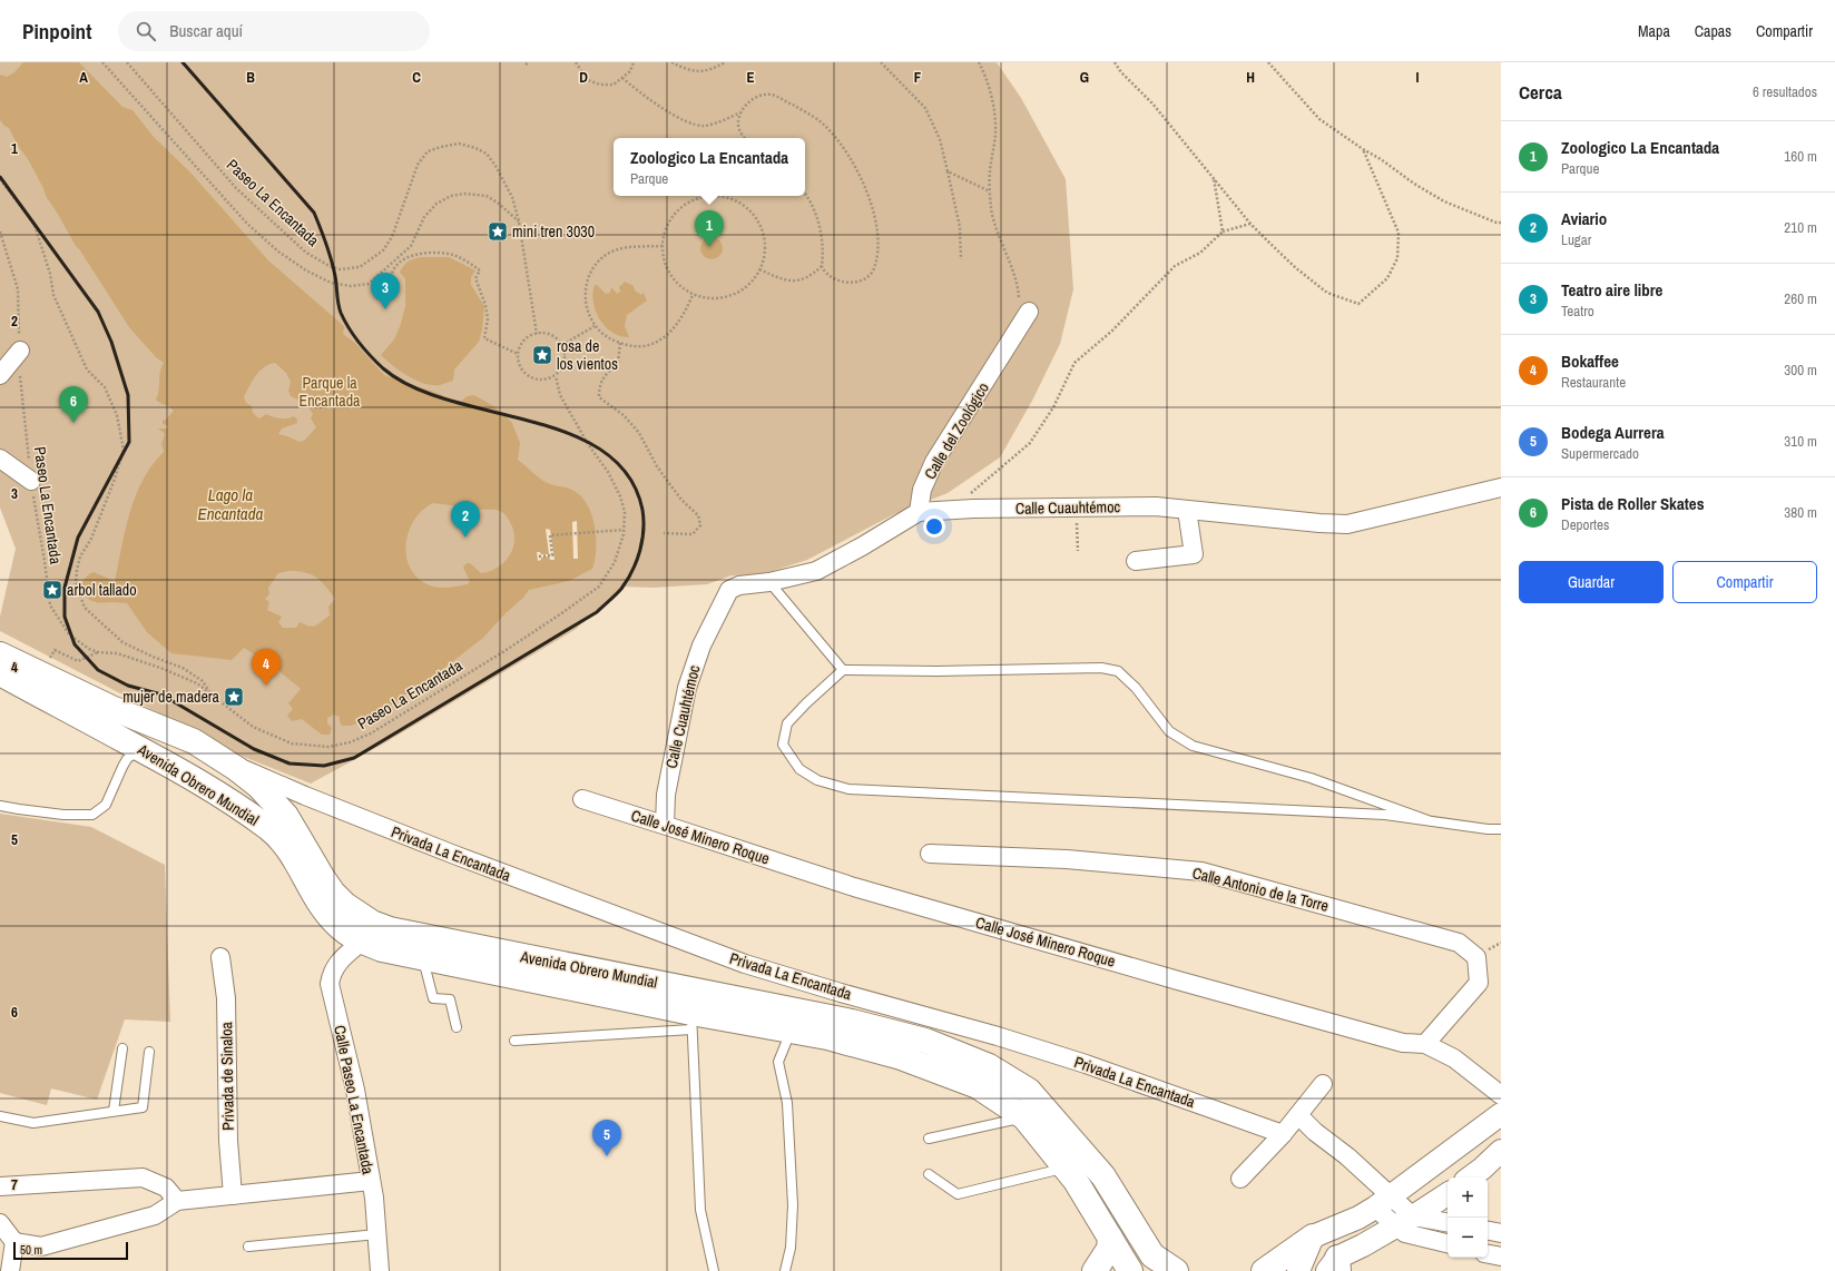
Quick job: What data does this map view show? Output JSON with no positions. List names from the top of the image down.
{
  "streets": {
    "main road": ["Avenida Obrero Mundial"],
    "street": [
      "Calle del Zoológico",
      "Calle Cuauhtémoc",
      "Calle José Minero Roque",
      "Privada La Encantada",
      "Calle Antonio de la Torre",
      "Privada de Sinaloa",
      "Calle Paseo La Encantada"
    ],
    "path": ["Paseo La Encantada"]
  },
  "crossings": [
    ["Calle del Zoológico", "Calle Cuauhtémoc"],
    ["Calle Cuauhtémoc", "Calle José Minero Roque"],
    ["Avenida Obrero Mundial", "Privada La Encantada"],
    ["Avenida Obrero Mundial", "Calle Paseo La Encantada"],
    ["Calle José Minero Roque", "Calle Antonio de la Torre"]
  ],
  "water": ["Lago la Encantada"],
  "parks": ["Parque la Encantada"],
  "places": {
    "place": [
      "mini tren 3030",
      "rosa de los vientos",
      "arbol tallado",
      "mujer de madera"
    ]
  },
  "scale_bar": "50 m",
  "page": {
    "header": "Pinpoint",
    "search": "Buscar aquí",
    "nav": ["Mapa", "Capas", "Compartir"],
    "heading": ["Cerca", "6 resultados"],
    "list": [
      {
        "mark": "1",
        "name": "Zoologico La Encantada",
        "note": "Parque",
        "value": "160 m"
      },
      {
        "mark": "2",
        "name": "Aviario",
        "note": "Lugar",
        "value": "210 m"
      },
      {
        "mark": "3",
        "name": "Teatro aire libre",
        "note": "Teatro",
        "value": "260 m"
      },
      {
        "mark": "4",
        "name": "Bokaffee",
        "note": "Restaurante",
        "value": "300 m"
      },
      {
        "mark": "5",
        "name": "Bodega Aurrera",
        "note": "Supermercado",
        "value": "310 m"
      },
      {
        "mark": "6",
        "name": "Pista de Roller Skates",
        "note": "Deportes",
        "value": "380 m"
      }
    ],
    "popup": ["Zoologico La Encantada", "Parque"],
    "pins": [
      "1",
      "3",
      "6",
      "2",
      "4",
      "5"
    ],
    "buttons": ["Guardar", "Compartir"],
    "map_buttons": ["+", "−"],
    "scale": "50 m"
  },
  "grid": {
    "columns": [
      "A",
      "B",
      "C",
      "D",
      "E",
      "F",
      "G",
      "H",
      "I"
    ],
    "rows": [
      "1",
      "2",
      "3",
      "4",
      "5",
      "6",
      "7"
    ]
  }
}
